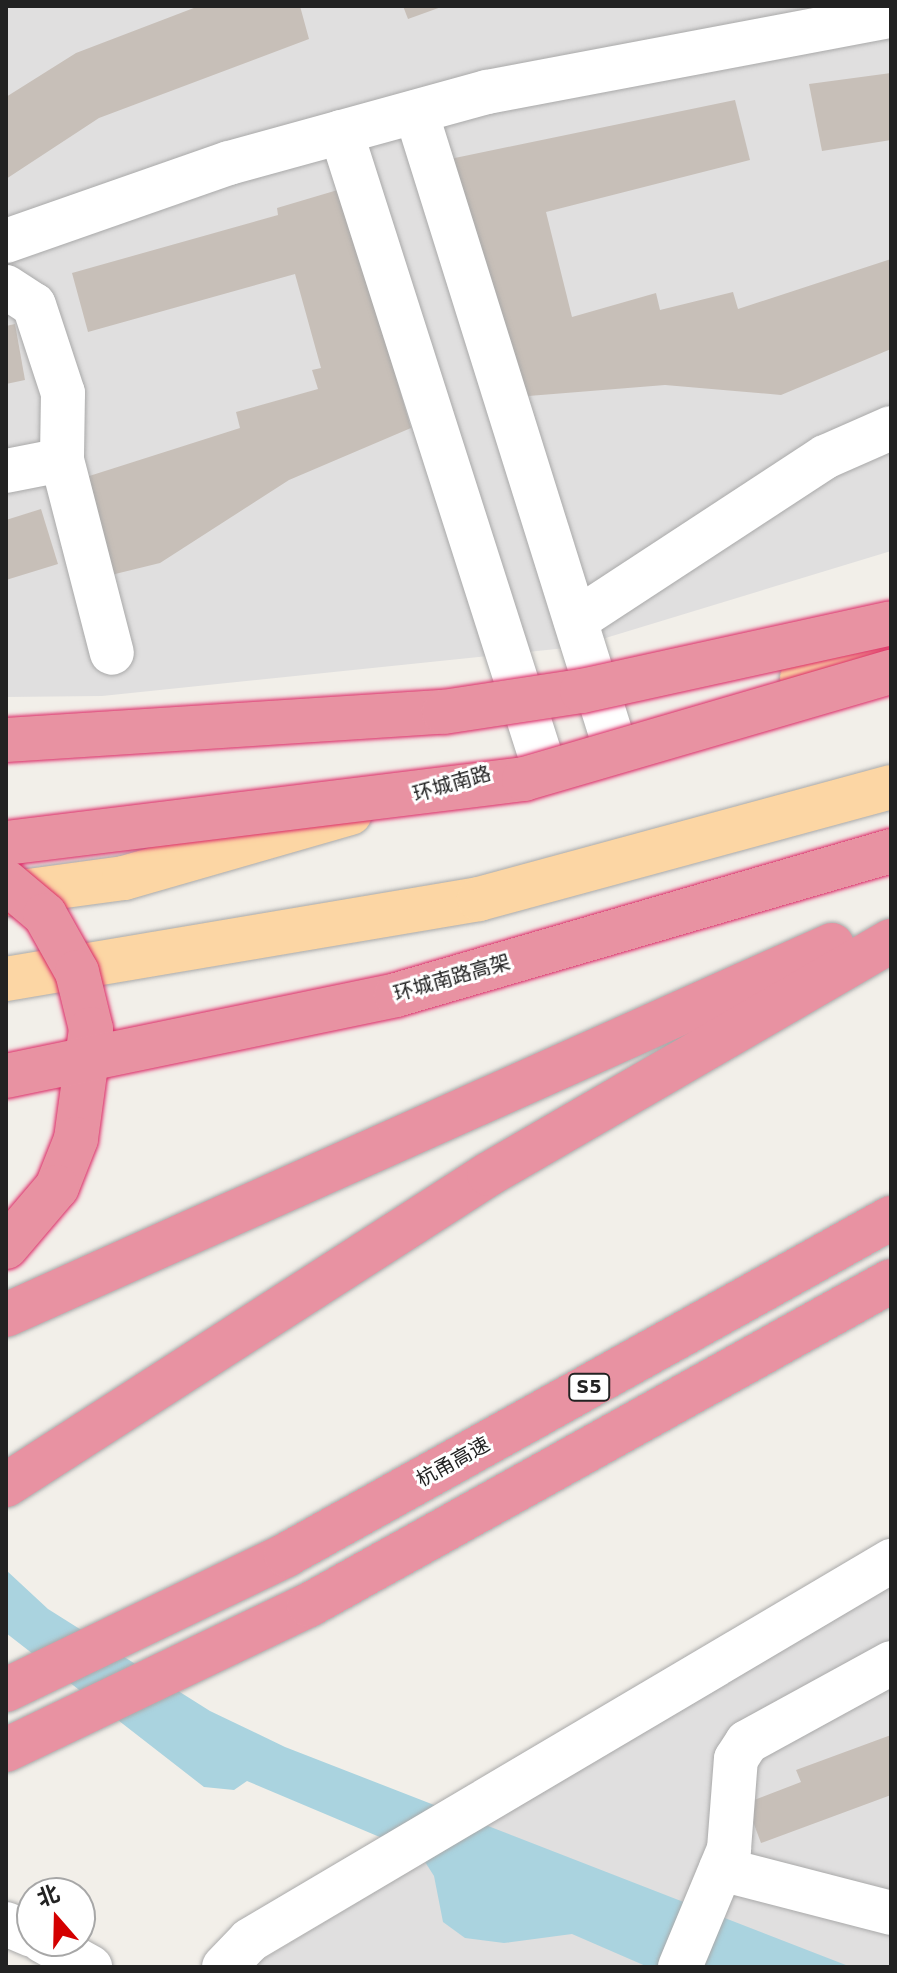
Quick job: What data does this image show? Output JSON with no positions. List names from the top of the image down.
{
  "streets": {
    "highway": ["环城南路高架", "S5", "杭甬高速"],
    "main road": ["环城南路"]
  },
  "north": "top"
}
